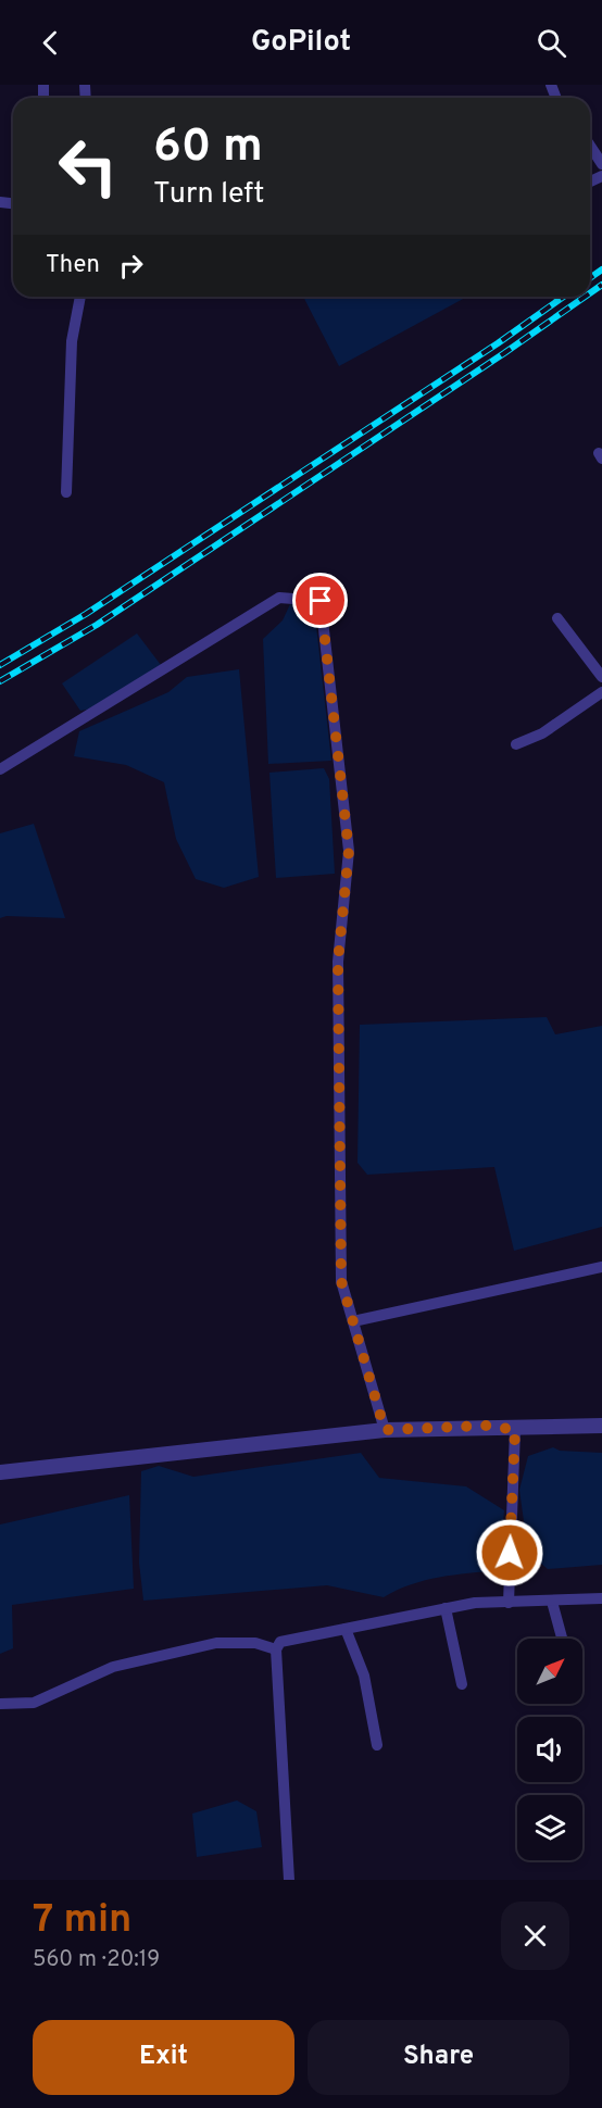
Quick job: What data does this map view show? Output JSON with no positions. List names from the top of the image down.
{
  "north": "top right",
  "page": {
    "header": "GoPilot",
    "turn": ["60 m", "Turn left"],
    "then": "Then",
    "heading": ["7 min", "560 m · 20:19"],
    "buttons": ["Exit", "Share"]
  }
}
